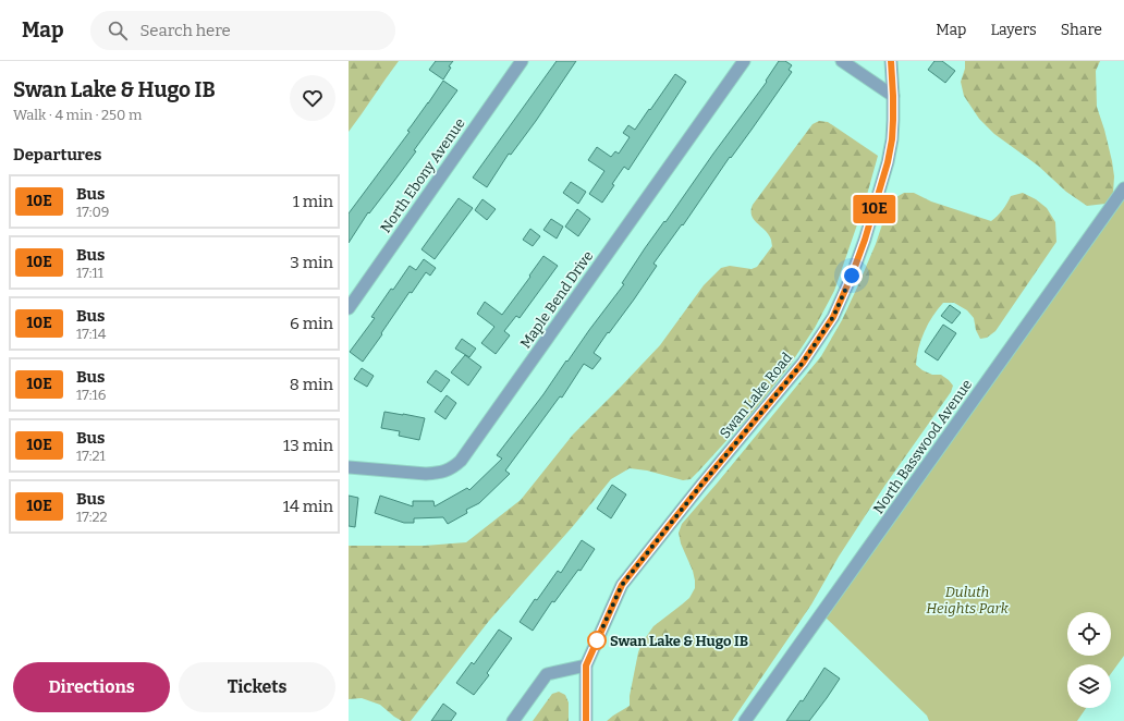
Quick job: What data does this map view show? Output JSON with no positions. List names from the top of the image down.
{
  "streets": {
    "street": [
      "North Ebony Avenue",
      "Maple Bend Drive",
      "Swan Lake Road",
      "North Basswood Avenue"
    ]
  },
  "parks": ["Duluth Heights Park"],
  "places": ["Swan Lake & Hugo IB"],
  "lines": ["bus line 10E"],
  "page": {
    "header": "Map",
    "search": "Search here",
    "nav": ["Map", "Layers", "Share"],
    "heading": [
      ["Swan Lake & Hugo IB", "Walk · 4 min · 250 m"],
      "Departures"
    ],
    "on_map": "10E",
    "list": [
      {
        "mark": "10E",
        "name": "Bus",
        "note": "17:09",
        "value": "1 min"
      },
      {
        "mark": "10E",
        "name": "Bus",
        "note": "17:11",
        "value": "3 min"
      },
      {
        "mark": "10E",
        "name": "Bus",
        "note": "17:14",
        "value": "6 min"
      },
      {
        "mark": "10E",
        "name": "Bus",
        "note": "17:16",
        "value": "8 min"
      },
      {
        "mark": "10E",
        "name": "Bus",
        "note": "17:21",
        "value": "13 min"
      },
      {
        "mark": "10E",
        "name": "Bus",
        "note": "17:22",
        "value": "14 min"
      }
    ],
    "buttons": ["Directions", "Tickets"]
  }
}
